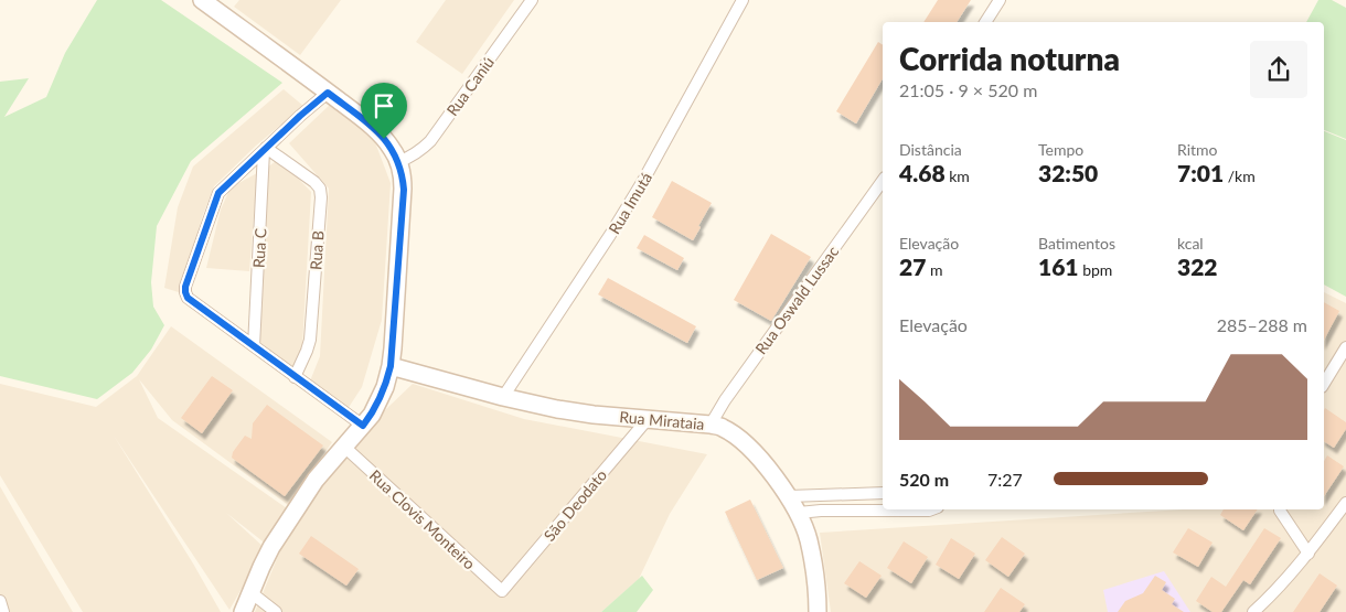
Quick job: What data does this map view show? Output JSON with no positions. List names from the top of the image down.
{
  "streets": {
    "street": [
      "Rua Caniú",
      "Rua Imutá",
      "Rua C",
      "Rua B",
      "Rua Oswald Lussac",
      "Rua Mirataia",
      "São Deodato",
      "Rua Clovis Monteiro"
    ]
  },
  "crossings": [
    ["Rua Imutá", "Rua Mirataia"],
    ["Rua C", "Rua B"],
    ["Rua Oswald Lussac", "Rua Mirataia"],
    ["Rua Mirataia", "São Deodato"],
    ["São Deodato", "Rua Clovis Monteiro"]
  ],
  "page": {
    "heading": ["Corrida noturna", "21:05 · 9 × 520 m"],
    "stats": [
      ["Distância", "4.68 km"],
      ["Tempo", "32:50"],
      ["Ritmo", "7:01 /km"],
      ["Elevação", "27 m"],
      ["Batimentos", "161 bpm"],
      ["kcal", "322"]
    ],
    "chart": ["Elevação", "285–288 m"],
    "list": [
      {
        "name": "520 m",
        "note": "7:27"
      }
    ]
  }
}
